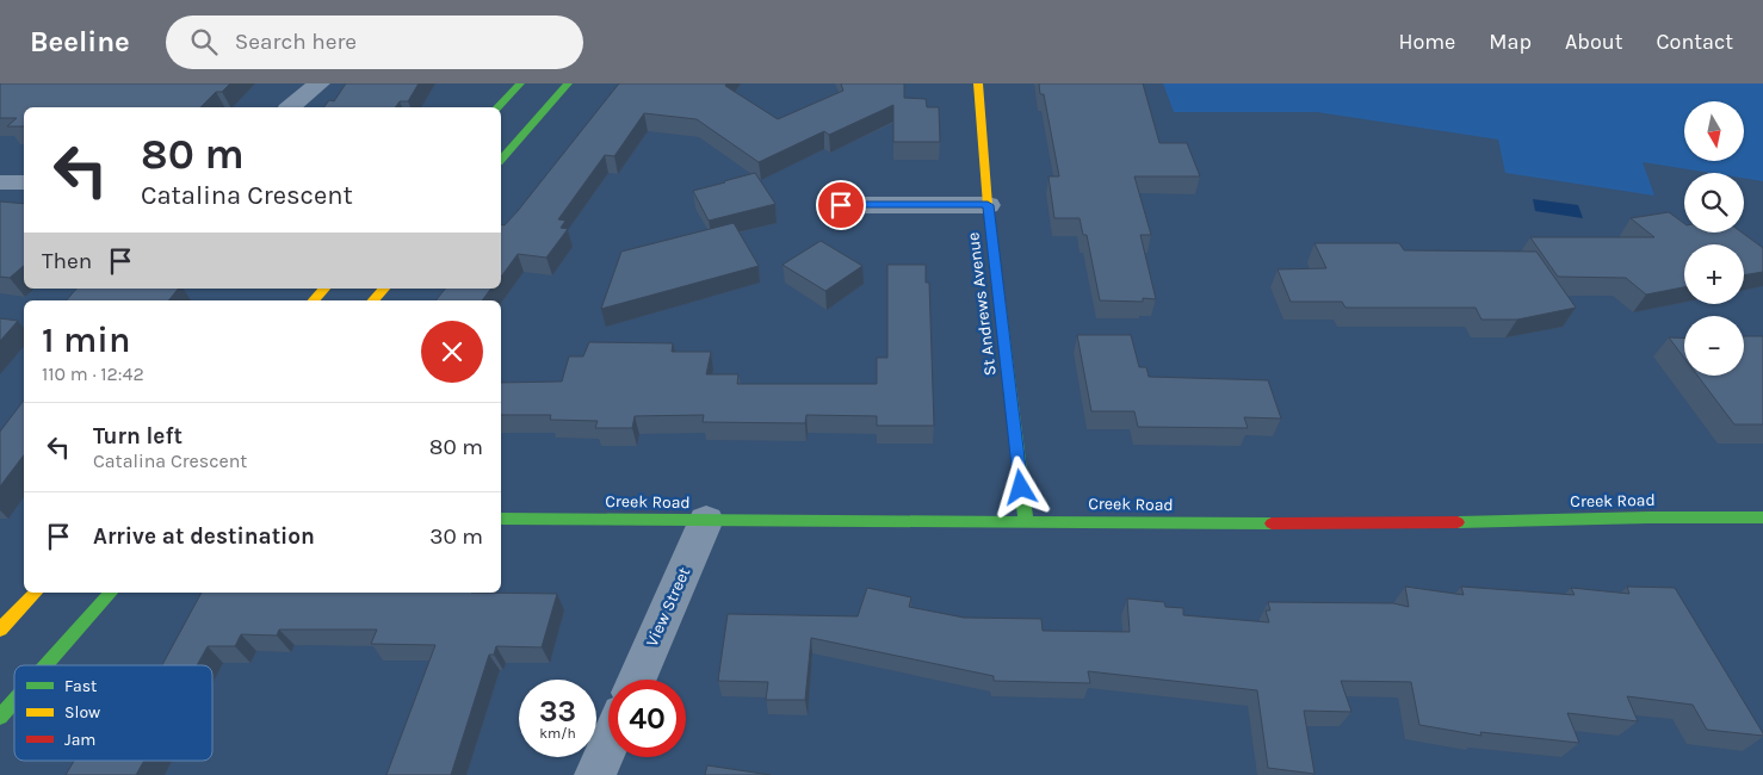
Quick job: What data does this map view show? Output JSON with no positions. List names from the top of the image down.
{
  "streets": {
    "street": ["St Andrews Avenue", "Creek Road", "View Street"]
  },
  "crossings": [
    ["St Andrews Avenue", "Creek Road"],
    ["Creek Road", "View Street"]
  ],
  "legend": ["Fast", "Slow", "Jam"],
  "north": "bottom",
  "page": {
    "header": "Beeline",
    "search": "Search here",
    "nav": [
      "Home",
      "Map",
      "About",
      "Contact"
    ],
    "map_buttons": ["+", "−"],
    "turn": ["80 m", "Catalina Crescent"],
    "then": "Then",
    "heading": ["1 min", "110 m · 12:42"],
    "list": [
      {
        "name": "Turn left",
        "note": "Catalina Crescent",
        "value": "80 m"
      },
      {
        "name": "Arrive at destination",
        "value": "30 m"
      }
    ],
    "speed": "33 km/h",
    "limit": "40"
  }
}
